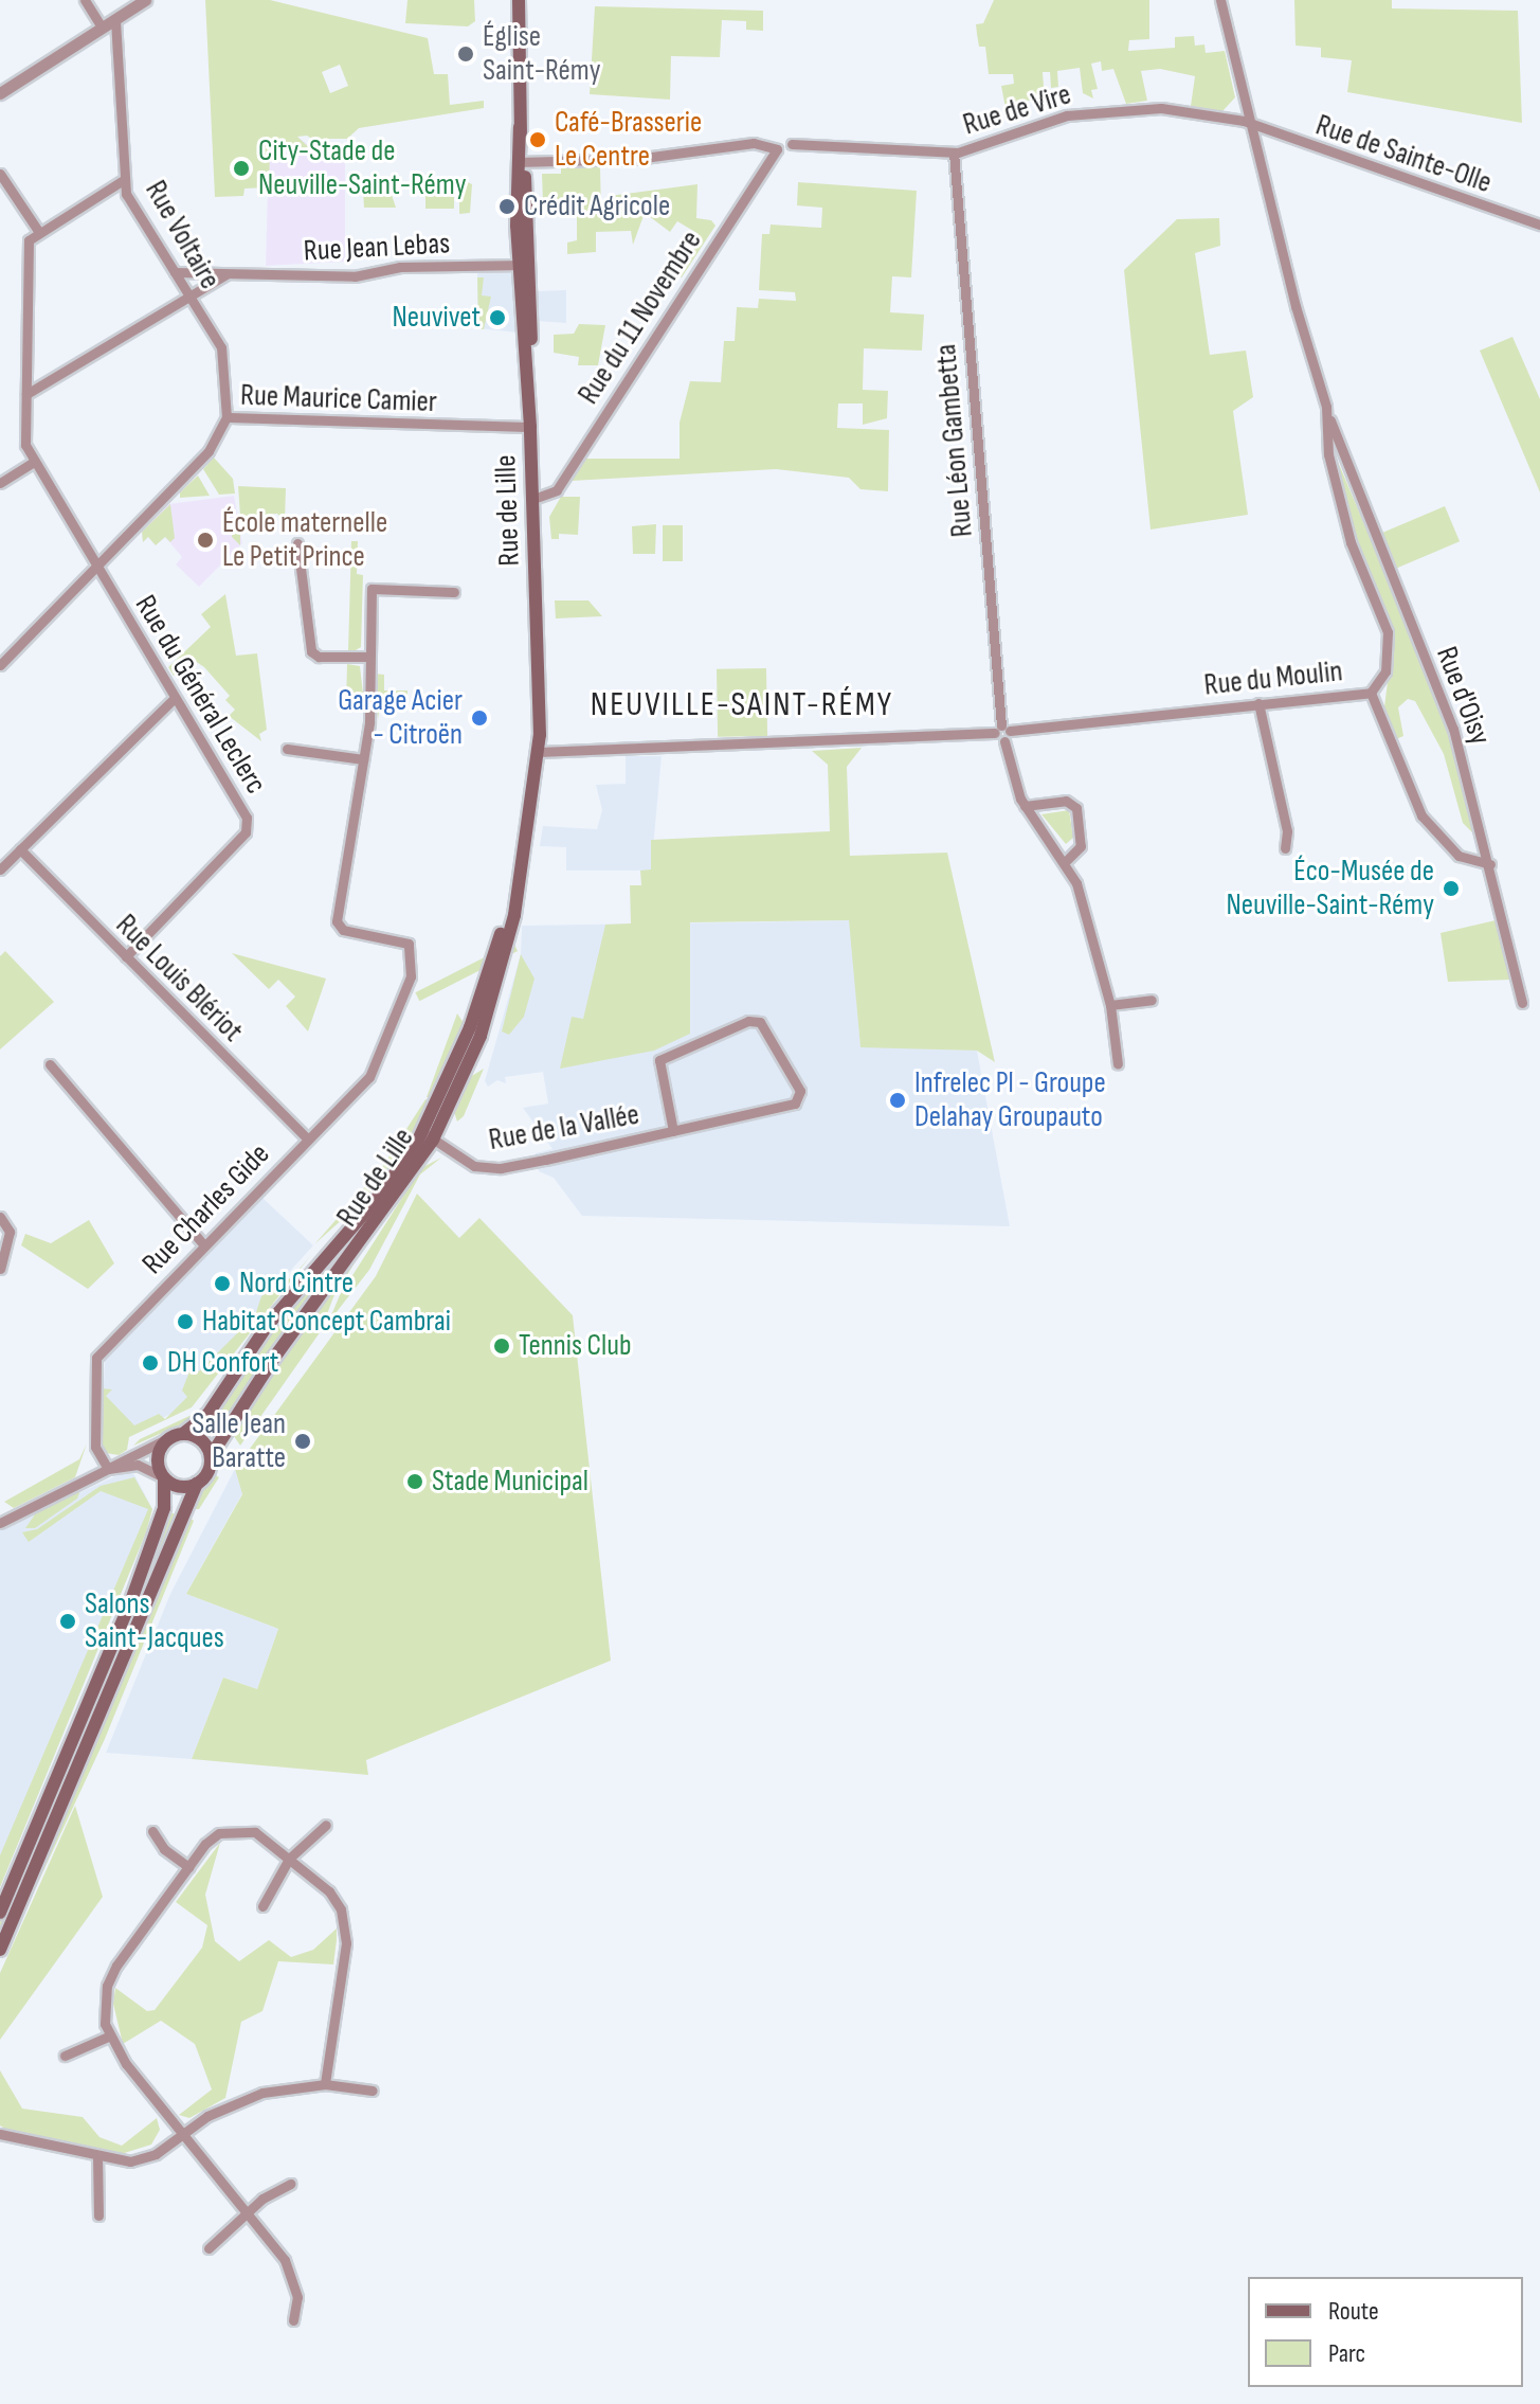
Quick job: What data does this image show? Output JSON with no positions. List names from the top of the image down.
{
  "streets": {
    "main road": ["Rue de Lille"],
    "street": [
      "Rue de Vire",
      "Rue de Sainte-Olle",
      "Rue Voltaire",
      "Rue Jean Lebas",
      "Rue du 11 Novembre",
      "Rue Maurice Camier",
      "Rue Léon Gambetta",
      "Rue du Moulin",
      "Rue du Général Leclerc",
      "Rue d'Oisy",
      "Rue Louis Blériot",
      "Rue de la Vallée",
      "Rue Charles Gide"
    ]
  },
  "crossings": [
    ["Rue de Vire", "Rue de Sainte-Olle"],
    ["Rue de Vire", "Rue Léon Gambetta"],
    ["Rue de Vire", "Rue d'Oisy"],
    ["Rue de Sainte-Olle", "Rue d'Oisy"],
    ["Rue Voltaire", "Rue Jean Lebas"],
    ["Rue Voltaire", "Rue Maurice Camier"],
    ["Rue Jean Lebas", "Rue de Lille"],
    ["Rue du 11 Novembre", "Rue de Lille"],
    ["Rue Maurice Camier", "Rue de Lille"],
    ["Rue Maurice Camier", "Rue du Général Leclerc"],
    ["Rue Léon Gambetta", "Rue du Moulin"],
    ["Rue de Lille", "Rue du Moulin"],
    ["Rue de Lille", "Rue de la Vallée"],
    ["Rue du Moulin", "Rue d'Oisy"],
    ["Rue du Général Leclerc", "Rue Louis Blériot"],
    ["Rue Louis Blériot", "Rue Charles Gide"]
  ],
  "districts": ["NEUVILLE-SAINT-RÉMY"],
  "places": [
    "Église Saint-Rémy",
    "Café-Brasserie Le Centre",
    "City-Stade de Neuville-Saint-Rémy",
    "Crédit Agricole",
    "Neuvivet",
    "École maternelle Le Petit Prince",
    "Garage Acier - Citroën",
    "Éco-Musée de Neuville-Saint-Rémy",
    "Infrelec Pl - Groupe Delahay Groupauto",
    "Nord Cintre",
    "Habitat Concept Cambrai",
    "Tennis Club",
    "DH Confort",
    "Salle Jean Baratte",
    "Stade Municipal",
    "Salons Saint-Jacques"
  ],
  "legend": ["Route", "Parc"]
}
